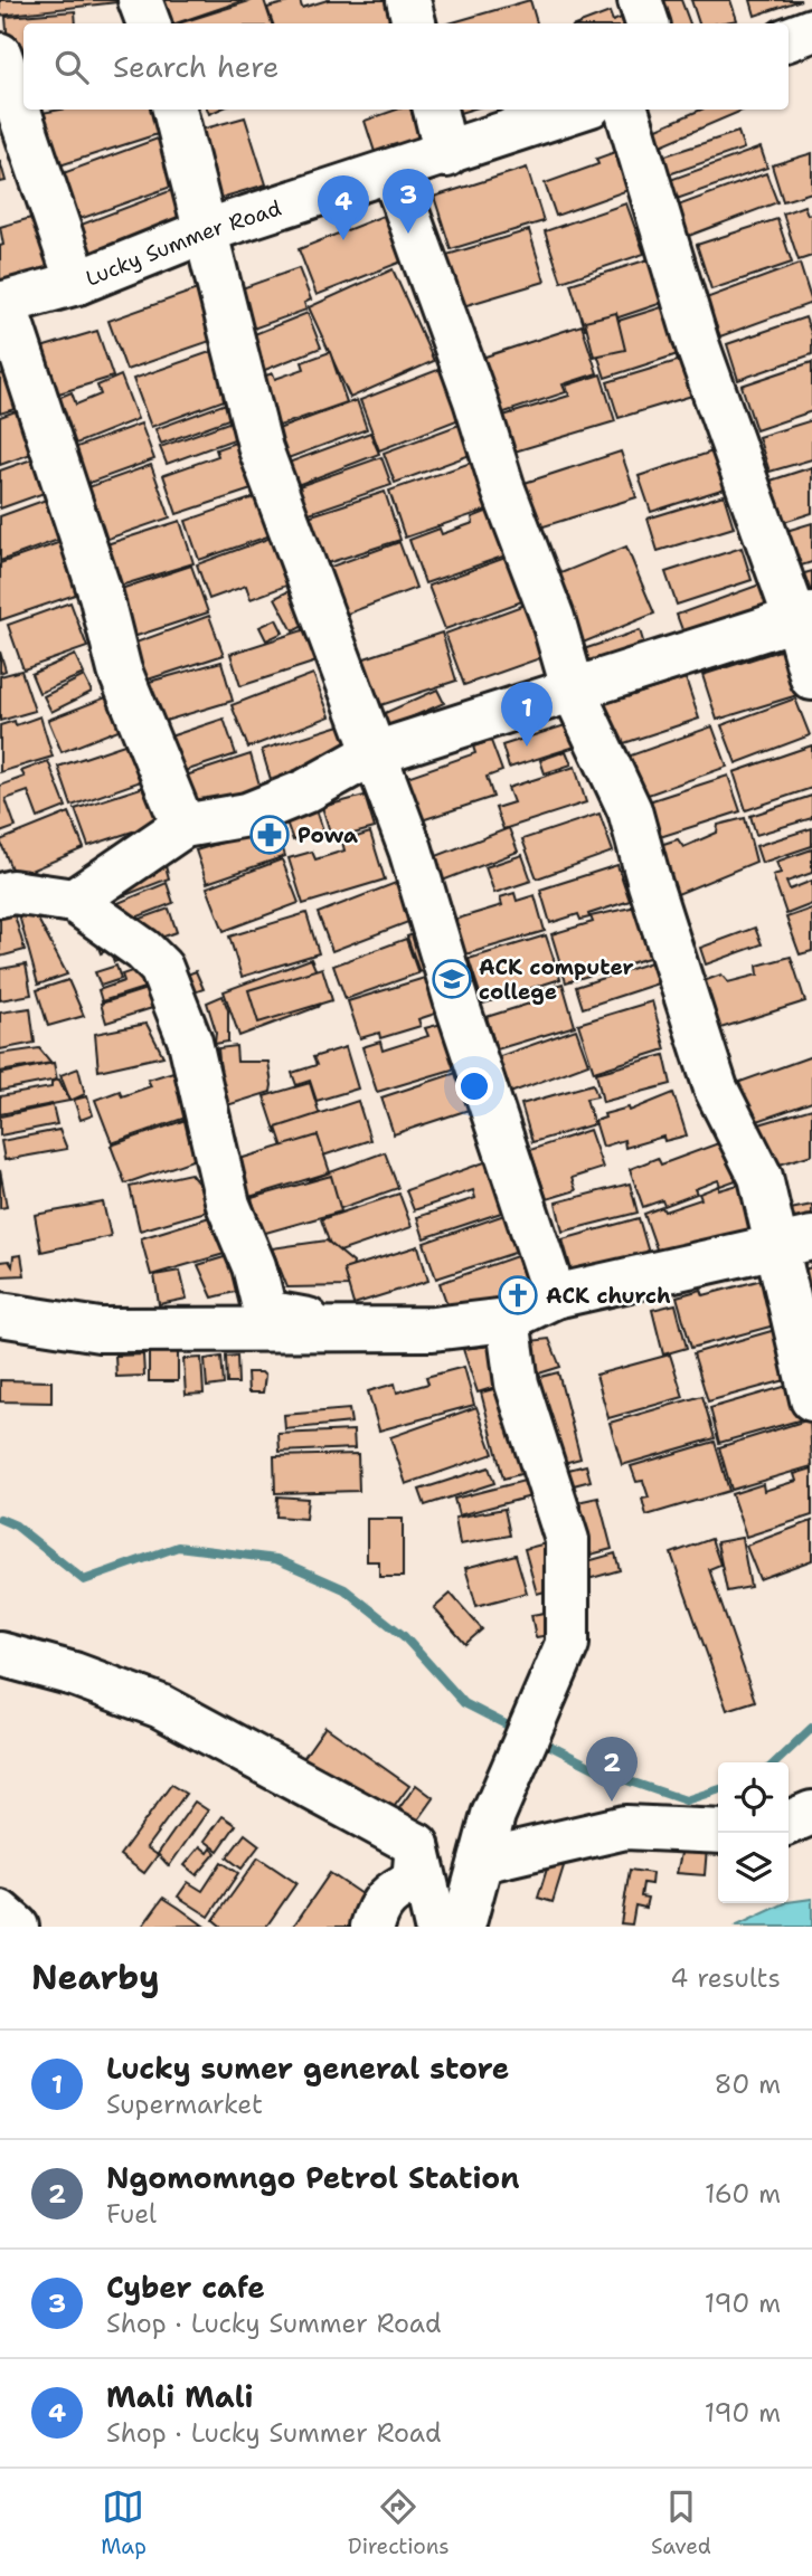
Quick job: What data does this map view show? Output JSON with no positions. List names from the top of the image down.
{
  "streets": {
    "street": ["Lucky Summer Road"]
  },
  "places": {
    "pharmacy": ["Powa"],
    "school or university": ["ACK computer college"],
    "church": ["ACK church"]
  },
  "page": {
    "search": "Search here",
    "pins": [
      "3",
      "4",
      "1",
      "2"
    ],
    "heading": ["Nearby", "4 results"],
    "list": [
      {
        "mark": "1",
        "name": "Lucky sumer general store",
        "note": "Supermarket",
        "value": "80 m"
      },
      {
        "mark": "2",
        "name": "Ngomomngo Petrol Station",
        "note": "Fuel",
        "value": "160 m"
      },
      {
        "mark": "3",
        "name": "Cyber cafe",
        "note": "Shop · Lucky Summer Road",
        "value": "190 m"
      },
      {
        "mark": "4",
        "name": "Mali Mali",
        "note": "Shop · Lucky Summer Road",
        "value": "190 m"
      }
    ],
    "nav": ["Map", "Directions", "Saved"]
  }
}
